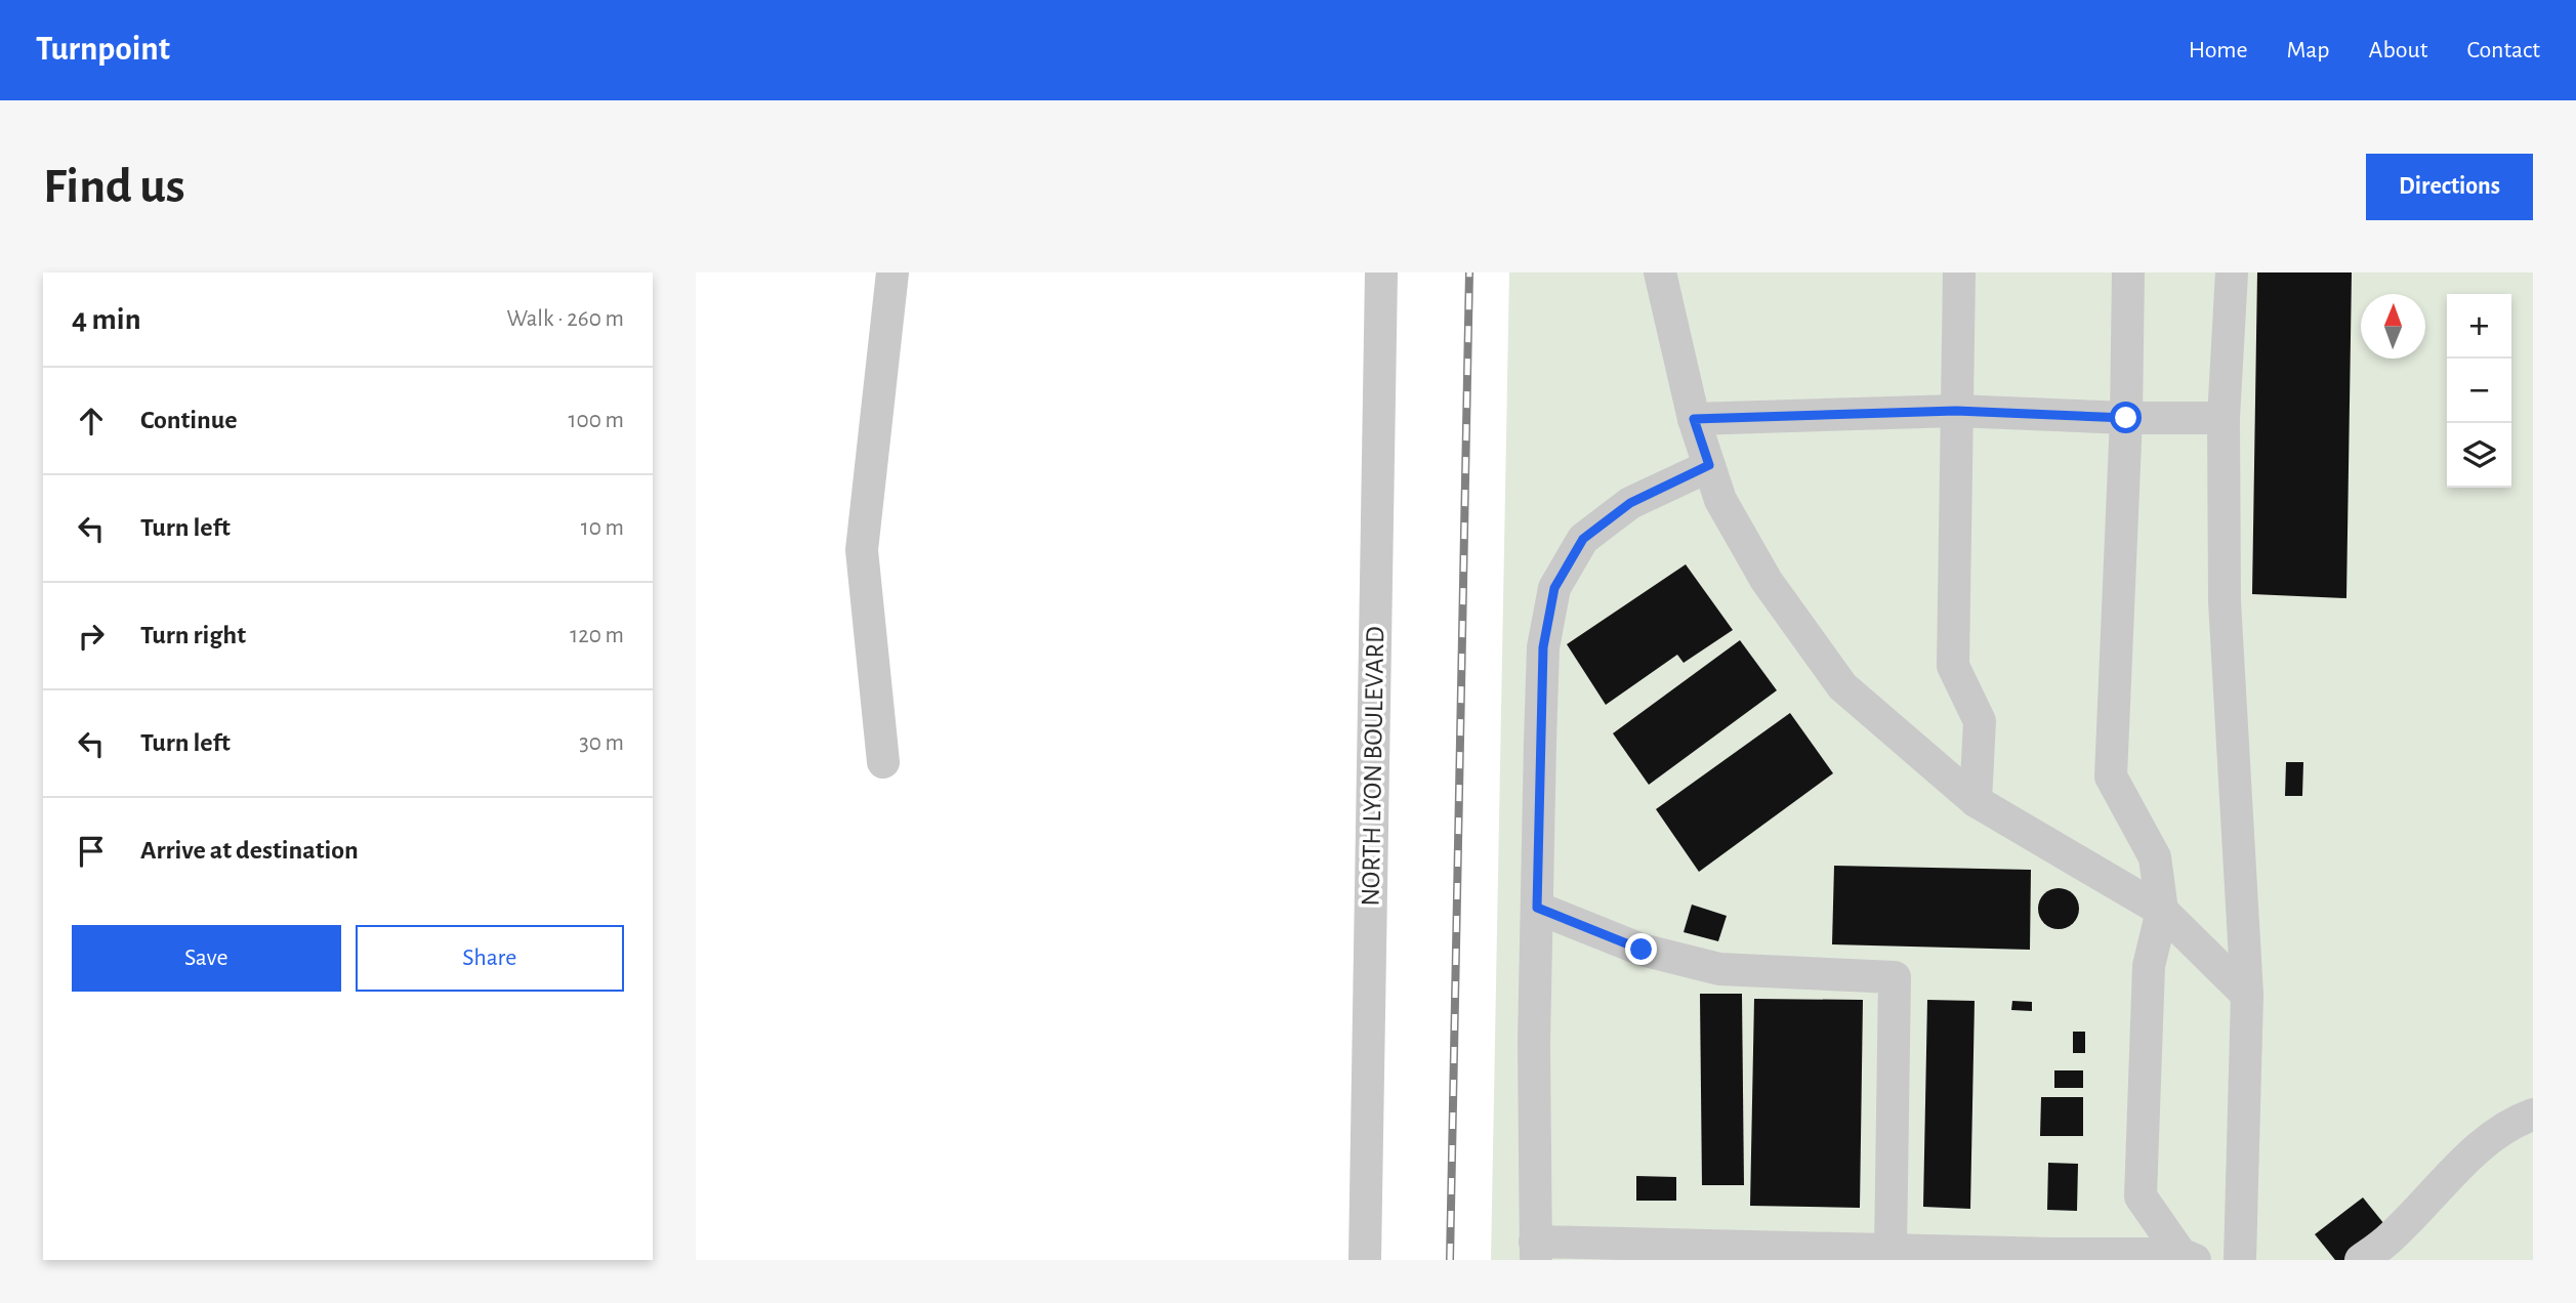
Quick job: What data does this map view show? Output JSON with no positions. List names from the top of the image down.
{
  "streets": {
    "street": ["NORTH LYON BOULEVARD"]
  },
  "north": "top",
  "page": {
    "header": "Turnpoint",
    "nav": [
      "Home",
      "Map",
      "About",
      "Contact"
    ],
    "buttons": [
      "Directions",
      ["Save", "Share"]
    ],
    "title": "Find us",
    "heading": ["4 min", "Walk · 260 m"],
    "map_buttons": ["+", "−"],
    "list": [
      ["Continue", "100 m"],
      ["Turn left", "10 m"],
      ["Turn right", "120 m"],
      ["Turn left", "30 m"],
      "Arrive at destination"
    ]
  }
}
